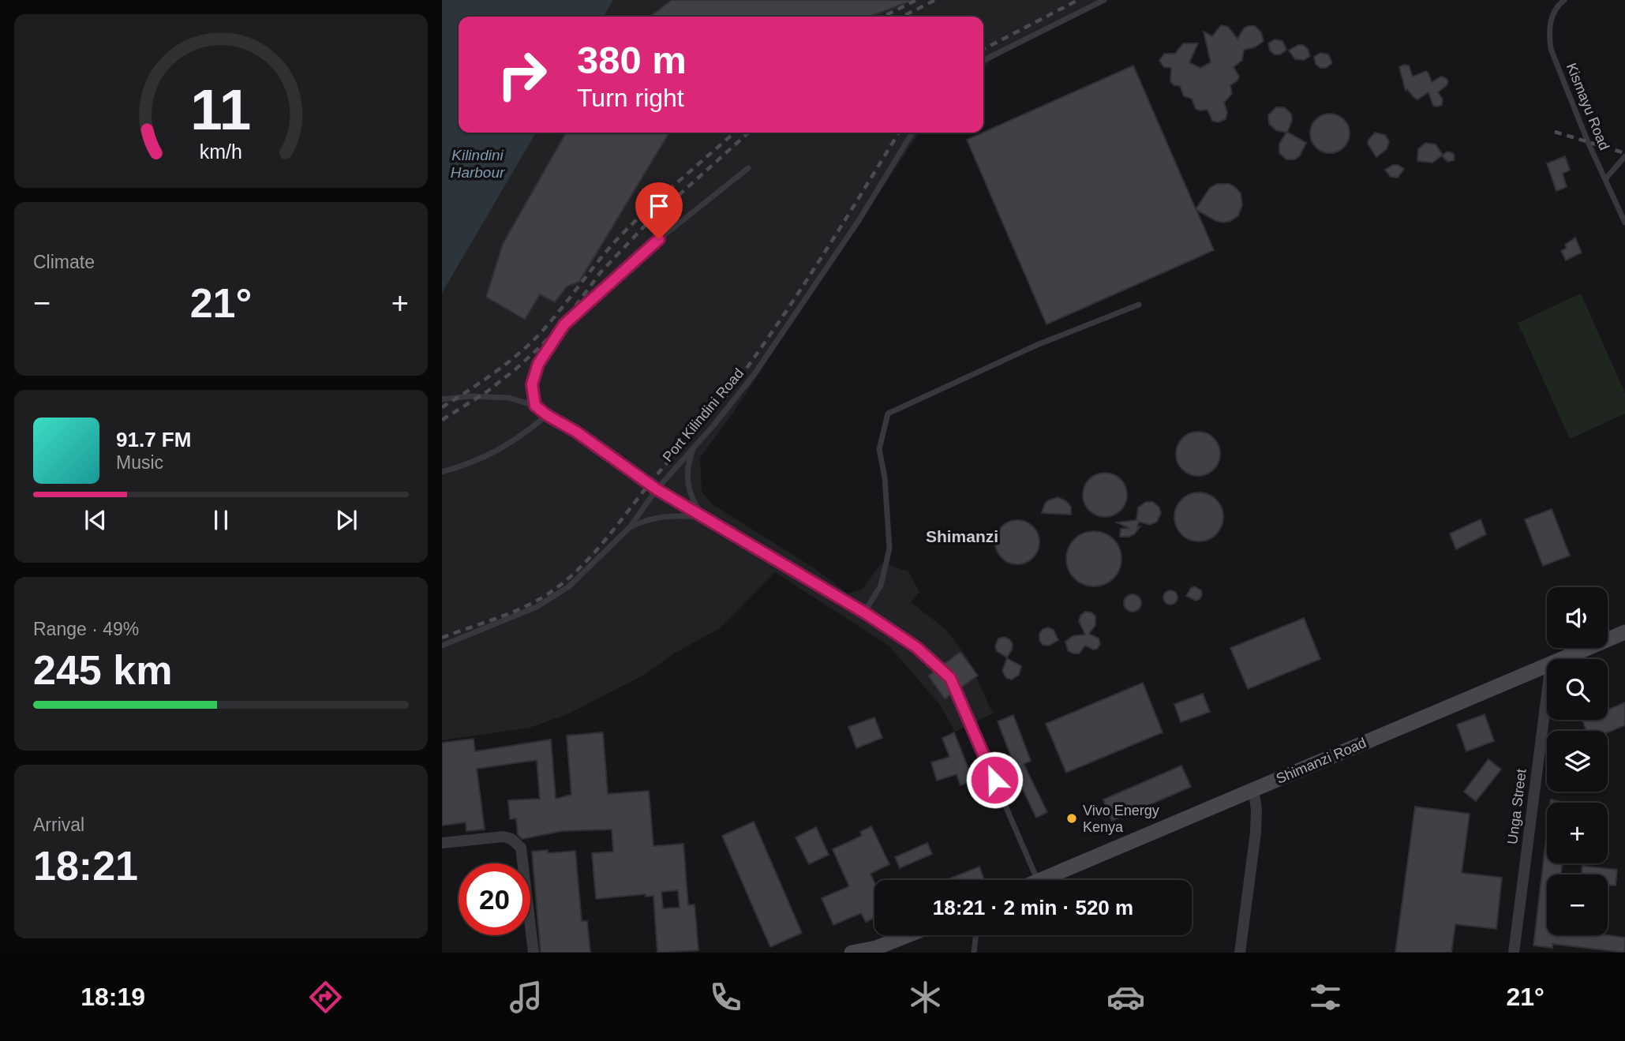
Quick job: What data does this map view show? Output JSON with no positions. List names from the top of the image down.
{
  "streets": {
    "main road": ["Shimanzi Road"],
    "street": ["Unga Street"],
    "lane": ["Kismayu Road", "Port Kilindini Road"]
  },
  "districts": ["Shimanzi"],
  "water": ["Kilindini Harbour"],
  "places": ["Vivo Energy Kenya"],
  "page": {
    "turn": ["380 m", "Turn right"],
    "tile": [
      "Climate",
      ["Range · 49%", "245 km"],
      ["Arrival", "18:21"]
    ],
    "heat": ["−", "21°", "+"],
    "song": ["91.7 FM", "Music"],
    "map_buttons": ["+", "−"],
    "limit": "20",
    "trip": "18:21 · 2 min · 520 m",
    "tabs": ["18:19", "21°"],
    "gauge": ["11", "km/h"]
  }
}
